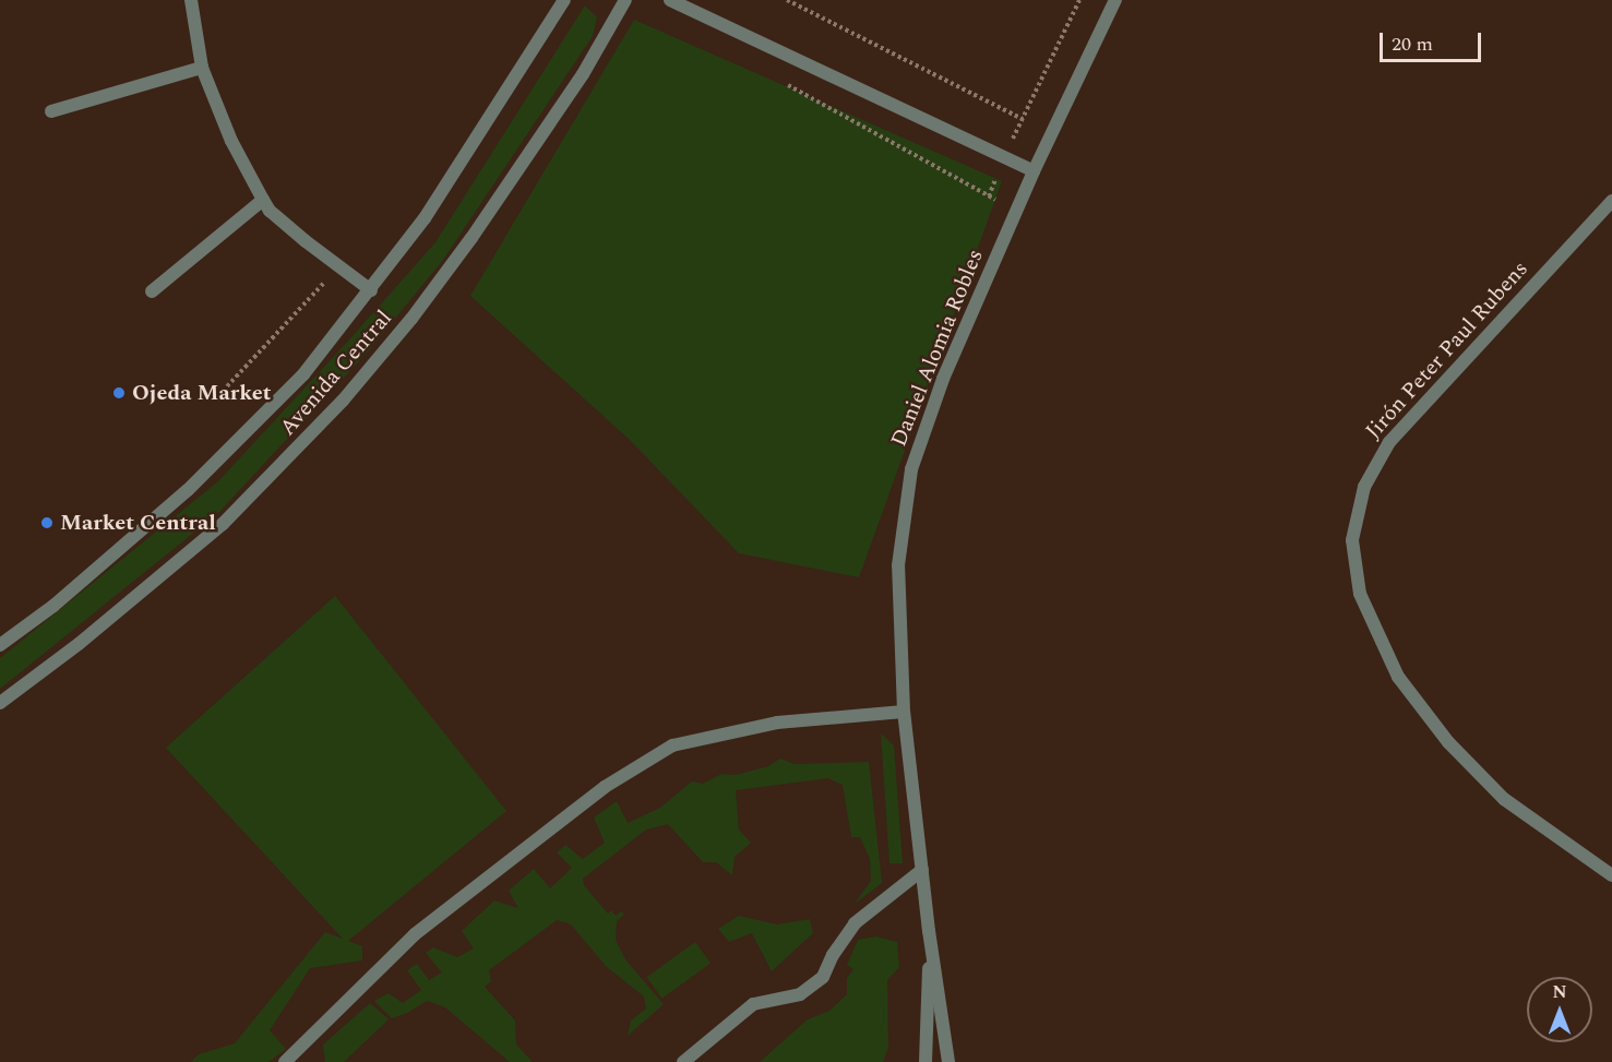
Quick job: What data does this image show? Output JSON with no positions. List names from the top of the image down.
{
  "streets": {
    "street": ["Daniel Alomia Robles", "Jirón Peter Paul Rubens", "Avenida Central"]
  },
  "places": ["Ojeda Market", "Market Central"],
  "scale_bar": "20 m",
  "north": "top"
}
